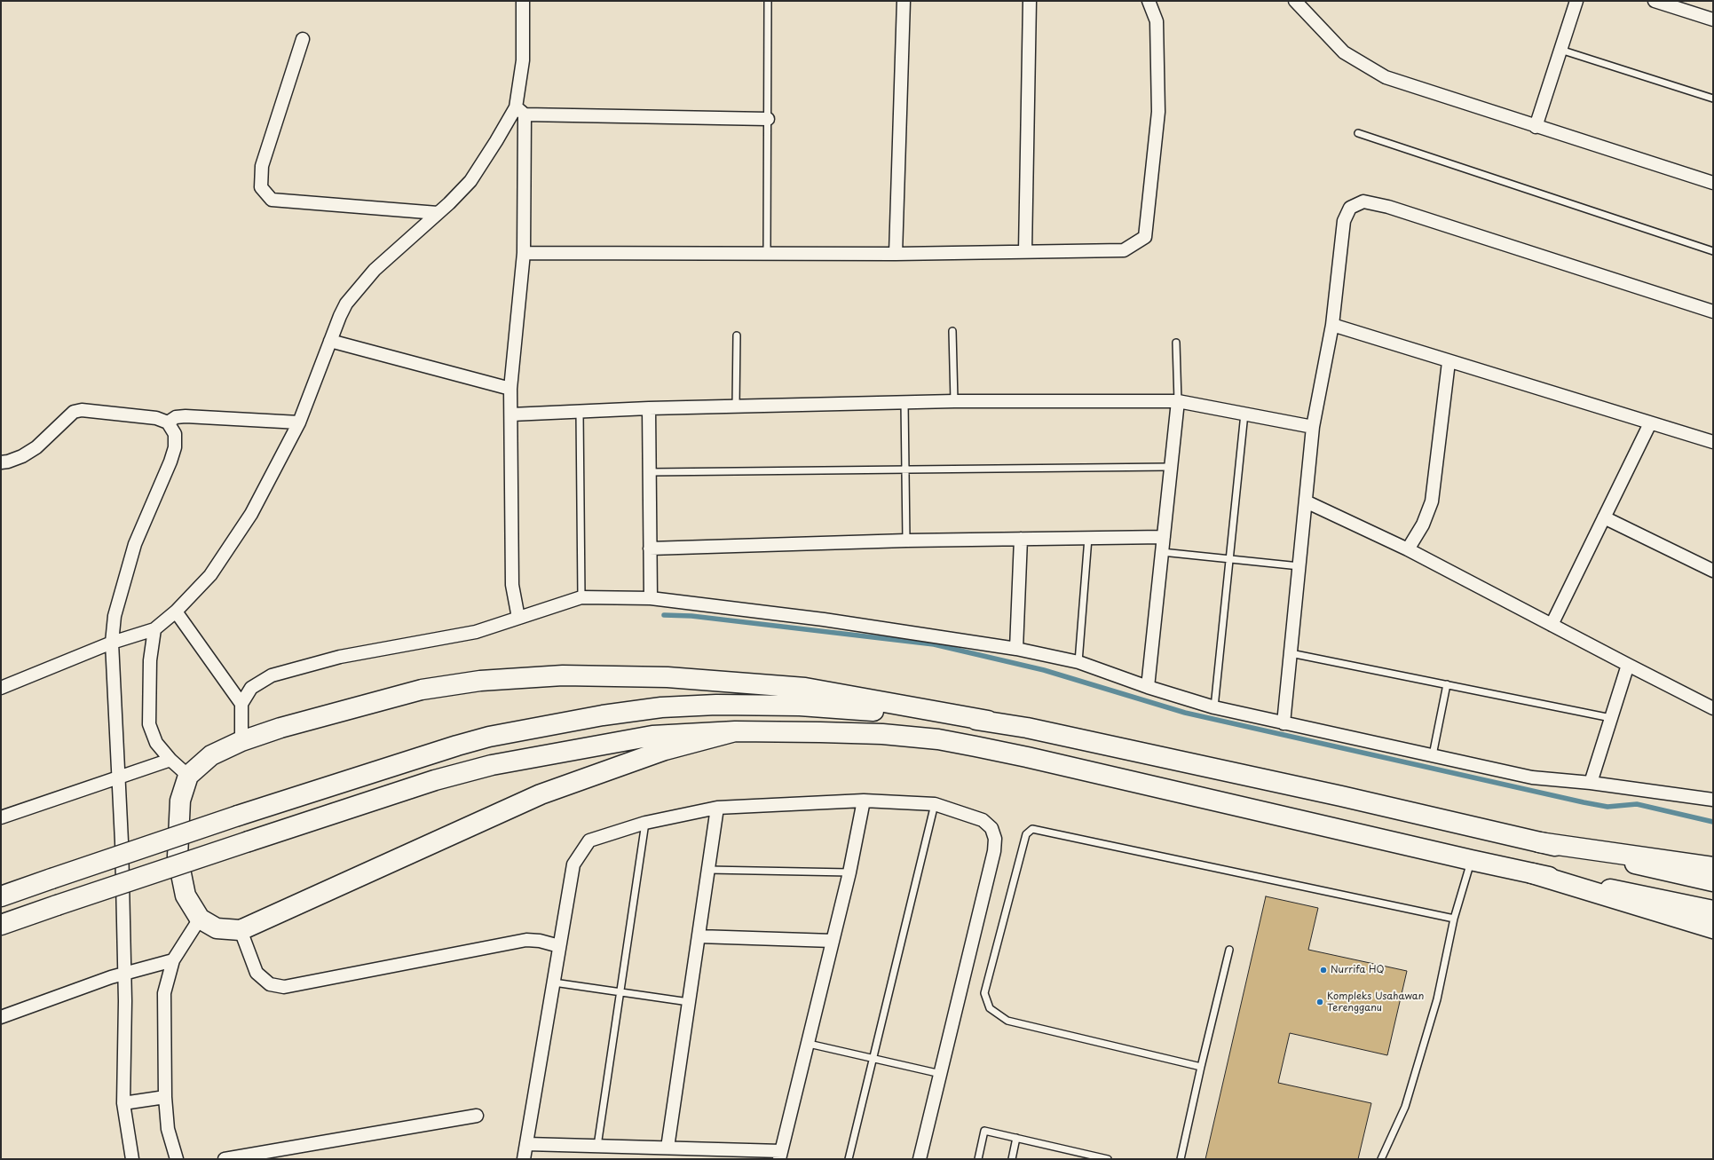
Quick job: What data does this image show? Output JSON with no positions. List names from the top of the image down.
{
  "places": ["Nurrifa HQ", "Kompleks Usahawan Terengganu"]
}
